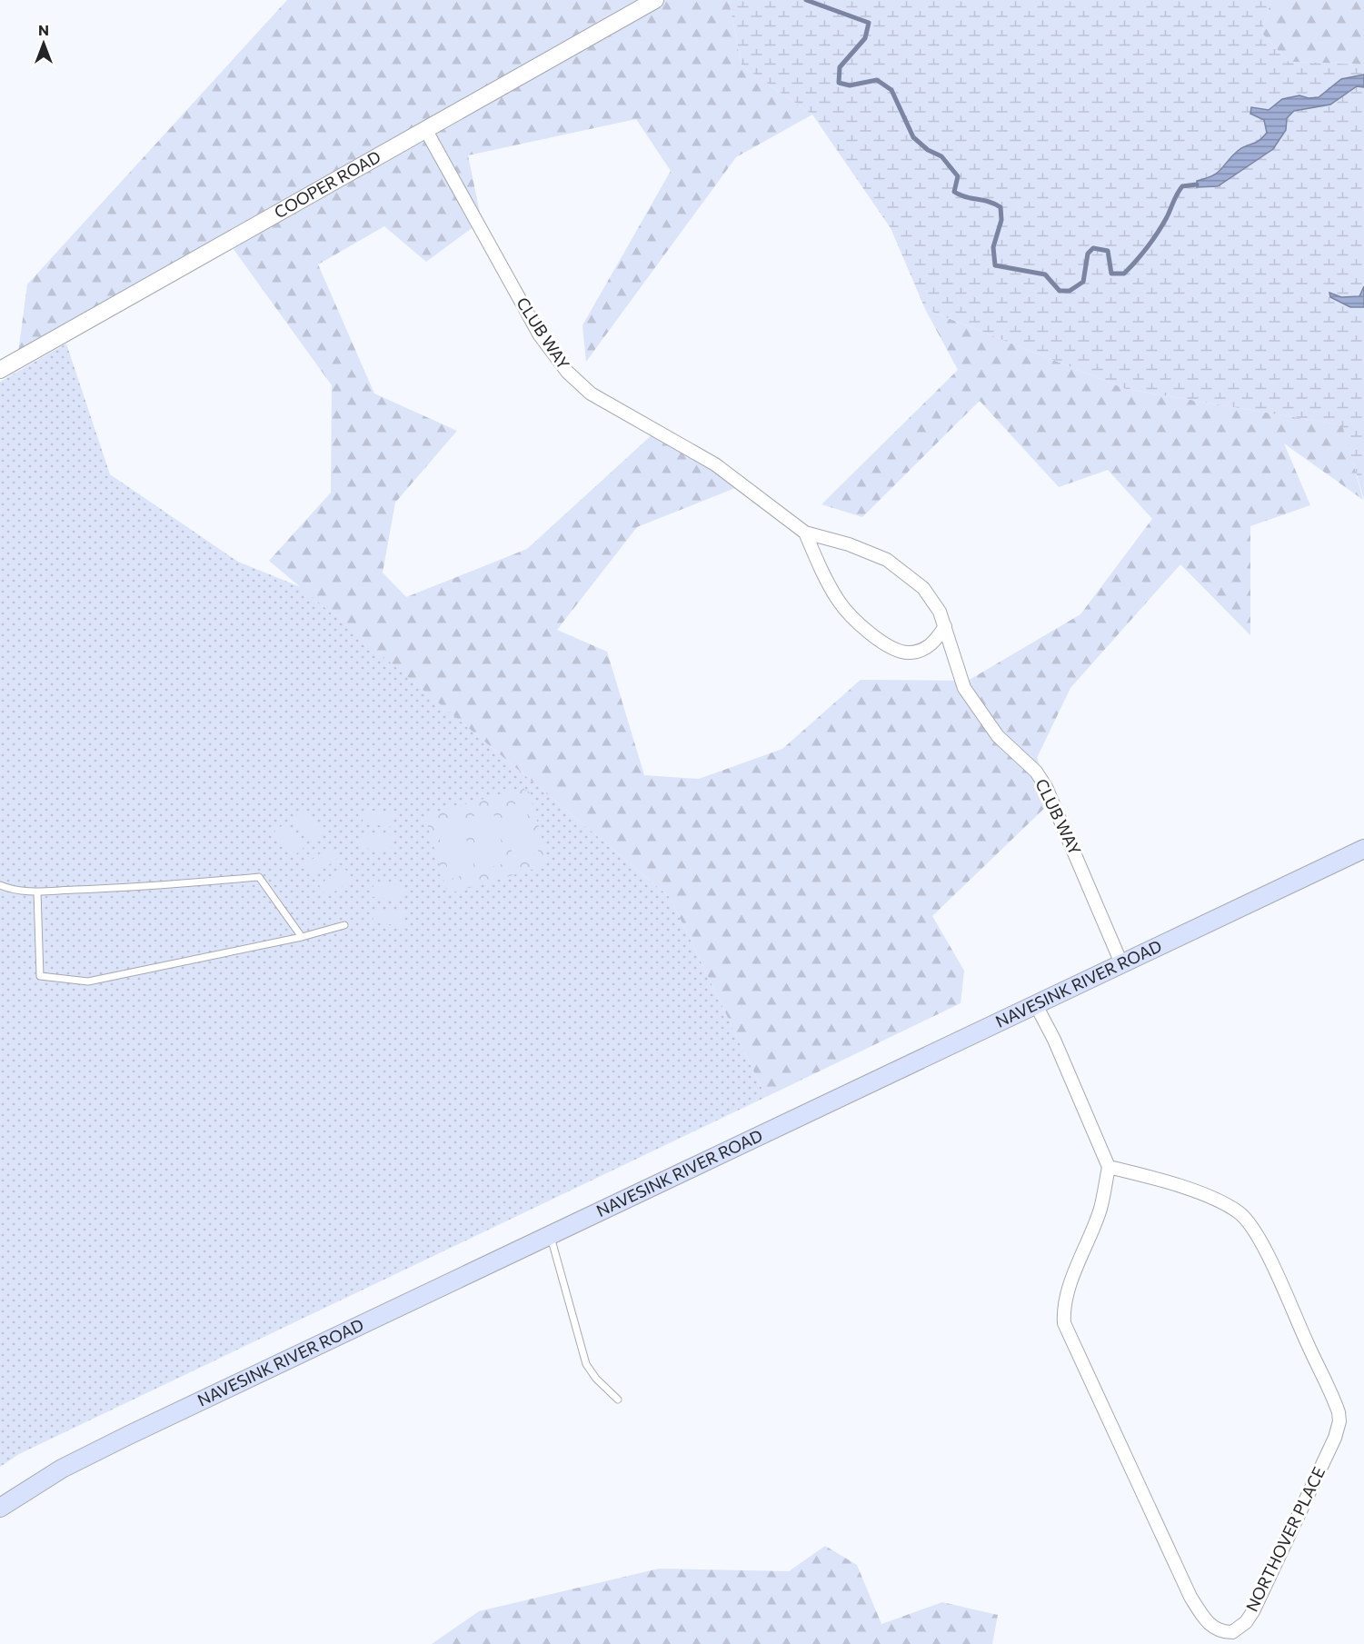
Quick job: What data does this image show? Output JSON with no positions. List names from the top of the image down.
{
  "streets": {
    "main road": ["NAVESINK RIVER ROAD"],
    "street": ["COOPER ROAD", "CLUB WAY", "NORTHOVER PLACE"]
  },
  "crossings": [
    ["COOPER ROAD", "CLUB WAY"],
    ["CLUB WAY", "NAVESINK RIVER ROAD"]
  ],
  "north": "top"
}
